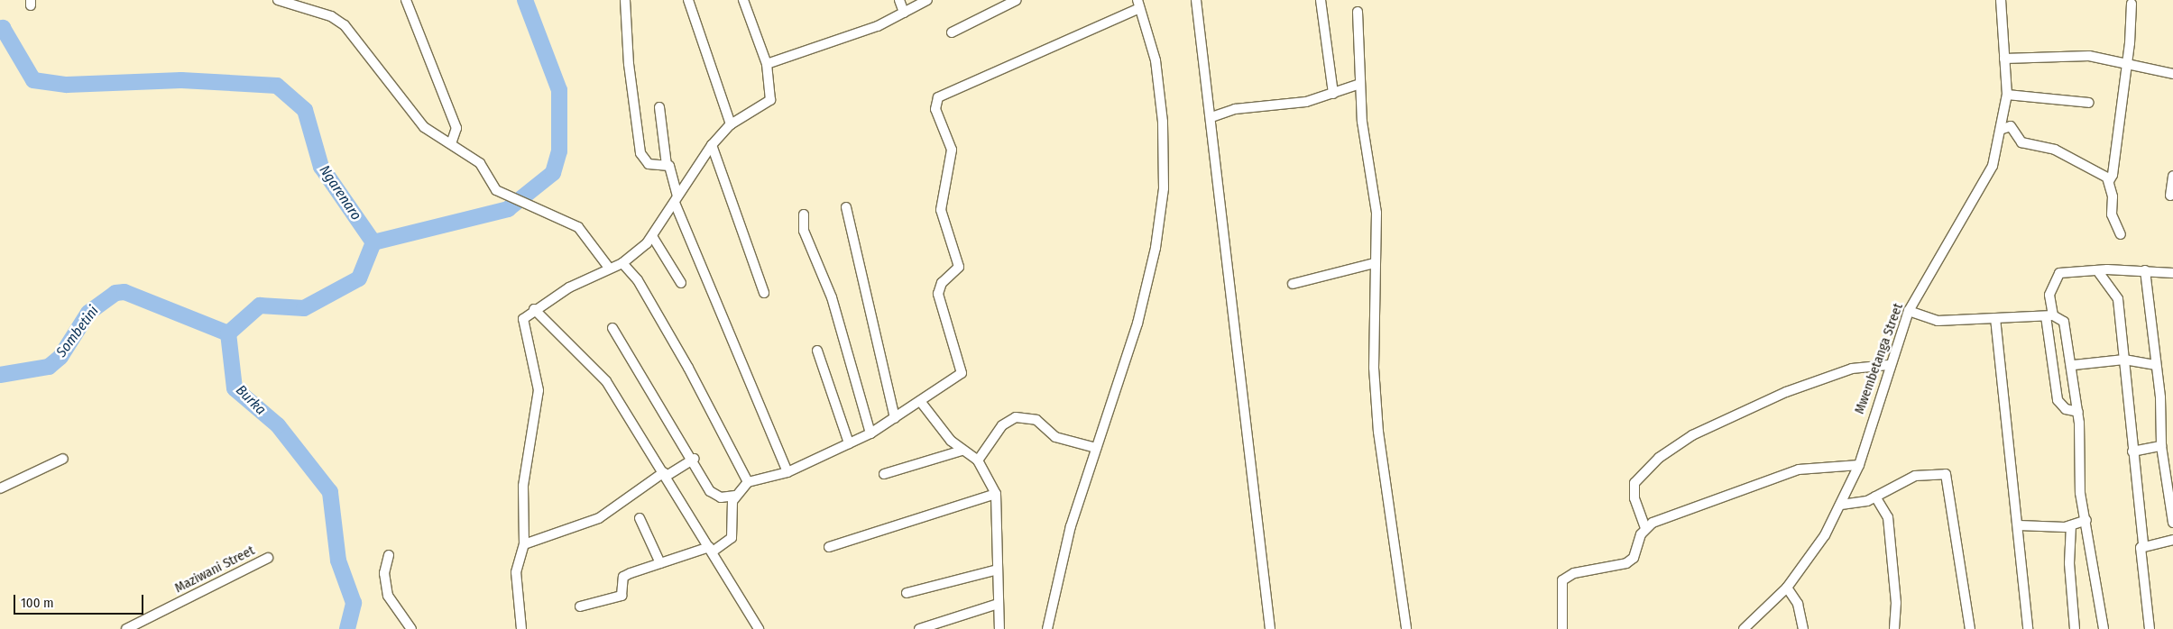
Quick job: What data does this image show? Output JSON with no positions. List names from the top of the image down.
{
  "streets": {
    "street": ["Mwembetanga Street", "Maziwani Street"]
  },
  "water": ["Ngarenaro", "Sombetini", "Burka"],
  "scale_bar": "100 m"
}
